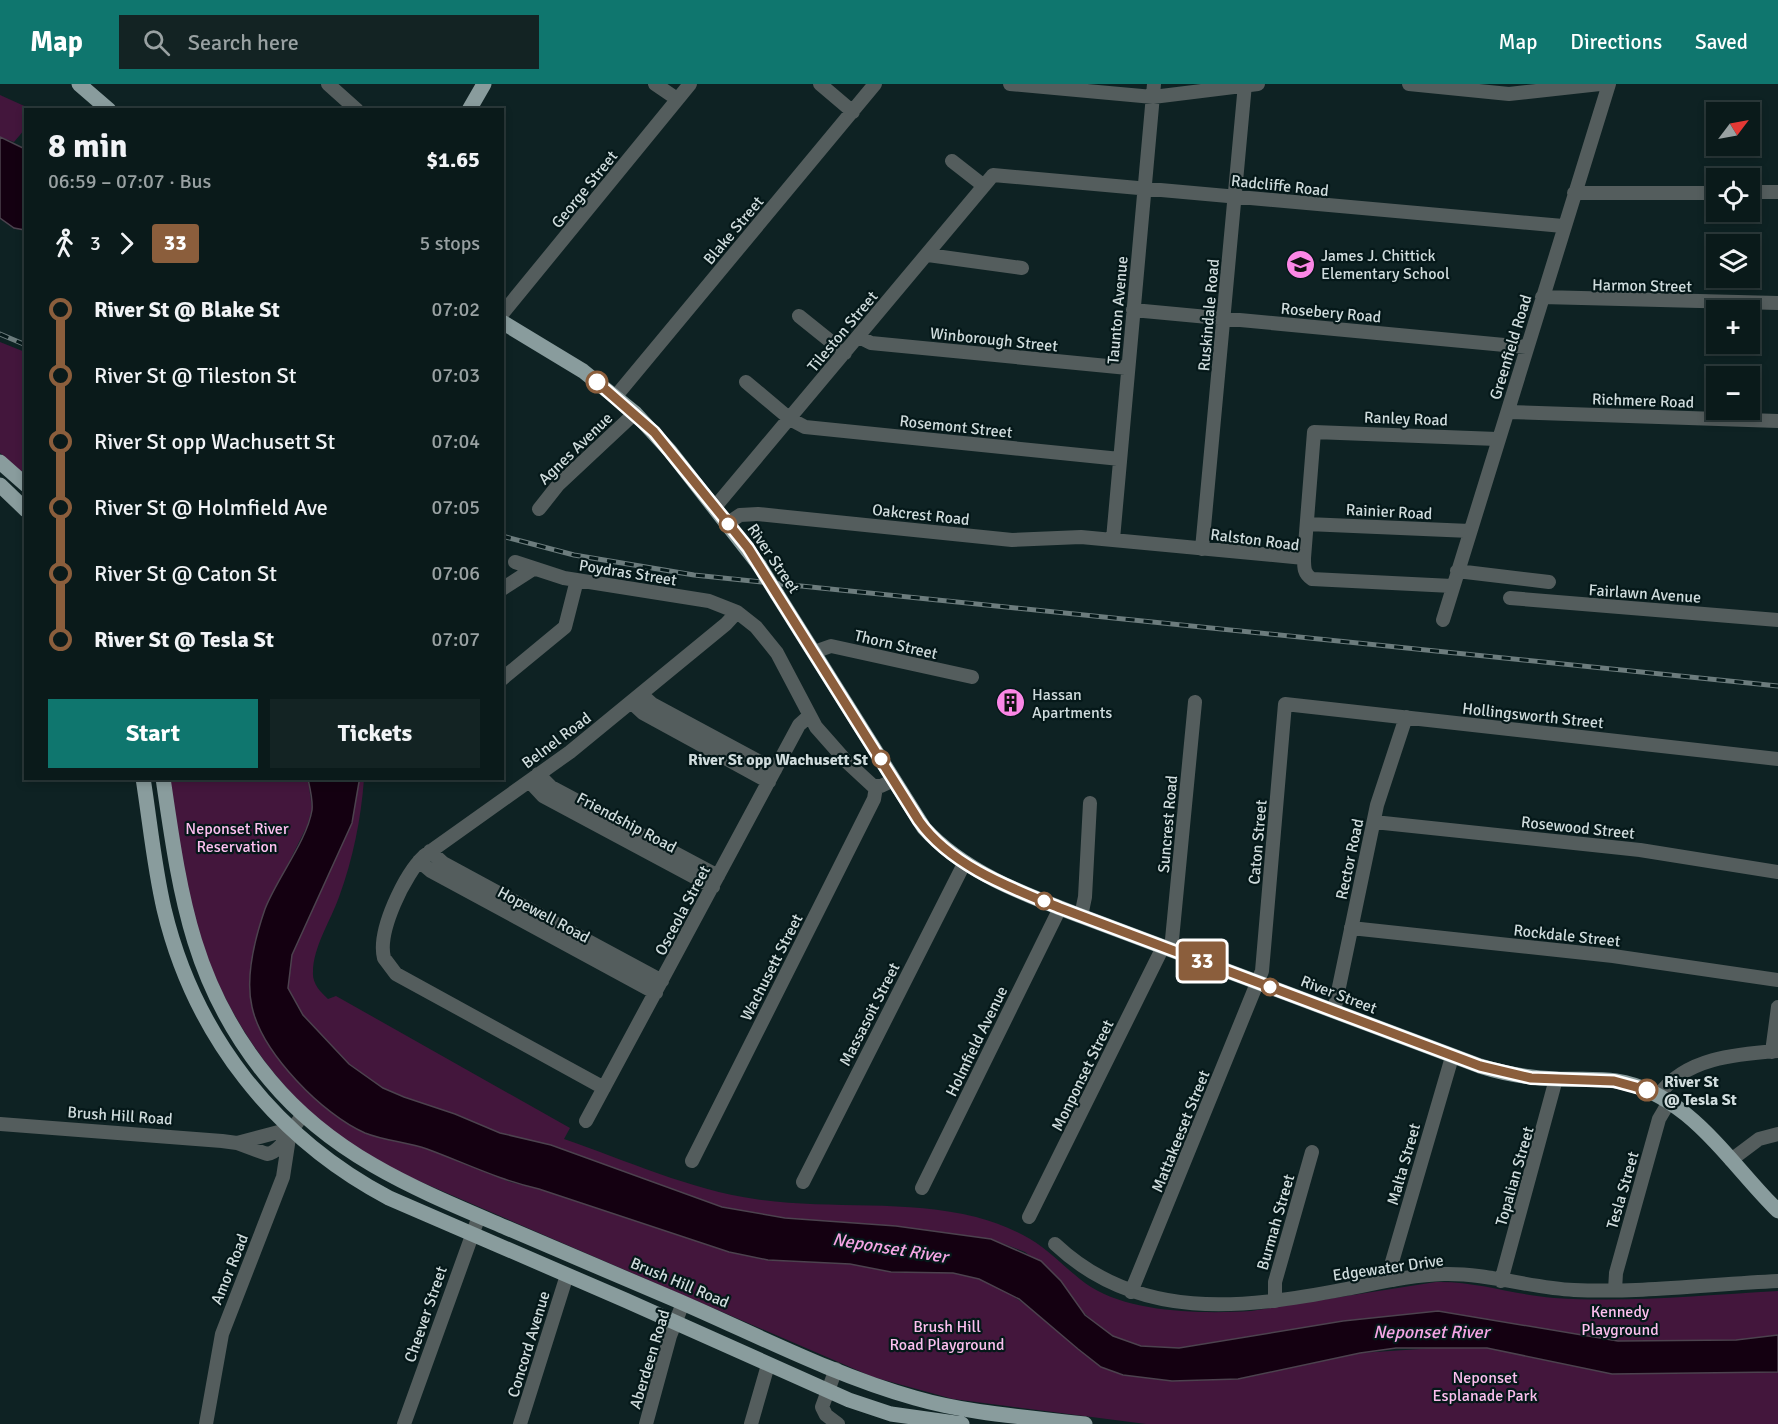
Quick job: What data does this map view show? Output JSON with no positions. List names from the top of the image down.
{
  "streets": {
    "main road": ["River Street", "Brush Hill Road"],
    "street": [
      "Radcliffe Road",
      "George Street",
      "Blake Street",
      "Harmon Street",
      "Taunton Avenue",
      "Rosebery Road",
      "Ruskindale Road",
      "Tileston Street",
      "Winborough Street",
      "Greenfield Road",
      "Richmere Road",
      "Ranley Road",
      "Rosemont Street",
      "Agnes Avenue",
      "Rainier Road",
      "Oakcrest Road",
      "Ralston Road",
      "Poydras Street",
      "Fairlawn Avenue",
      "Thorn Street",
      "Hollingsworth Street",
      "Belnel Road",
      "Friendship Road",
      "Suncrest Road",
      "Rosewood Street",
      "Caton Street",
      "Rector Road",
      "Osceola Street",
      "Hopewell Road",
      "Rockdale Street",
      "Wachusett Street",
      "Massasoit Street",
      "Holmfield Avenue",
      "Monponset Street",
      "Mattakeeset Street",
      "Malta Street",
      "Topalian Street",
      "Tesla Street",
      "Burmah Street",
      "Edgewater Drive",
      "Amor Road",
      "Cheever Street",
      "Concord Avenue",
      "Aberdeen Road"
    ]
  },
  "crossings": [
    ["Radcliffe Road", "Taunton Avenue"],
    ["Radcliffe Road", "Ruskindale Road"],
    ["Radcliffe Road", "Tileston Street"],
    ["Radcliffe Road", "Greenfield Road"],
    ["Blake Street", "River Street"],
    ["Harmon Street", "Greenfield Road"],
    ["Taunton Avenue", "Rosebery Road"],
    ["Taunton Avenue", "Winborough Street"],
    ["Taunton Avenue", "Rosemont Street"],
    ["Taunton Avenue", "Oakcrest Road"],
    ["Taunton Avenue", "Ralston Road"],
    ["Rosebery Road", "Ruskindale Road"],
    ["Rosebery Road", "Greenfield Road"],
    ["Ruskindale Road", "Ralston Road"],
    ["Tileston Street", "Winborough Street"],
    ["Tileston Street", "Rosemont Street"],
    ["Tileston Street", "River Street"],
    ["Greenfield Road", "Richmere Road"],
    ["Greenfield Road", "Ranley Road"],
    ["Greenfield Road", "Rainier Road"],
    ["Greenfield Road", "Ralston Road"],
    ["Ranley Road", "Rainier Road"],
    ["Agnes Avenue", "River Street"],
    ["Oakcrest Road", "Ralston Road"],
    ["Oakcrest Road", "River Street"],
    ["River Street", "Thorn Street"],
    ["River Street", "Suncrest Road"],
    ["River Street", "Caton Street"],
    ["River Street", "Rector Road"],
    ["River Street", "Massasoit Street"],
    ["River Street", "Holmfield Avenue"],
    ["River Street", "Monponset Street"],
    ["River Street", "Mattakeeset Street"],
    ["River Street", "Malta Street"],
    ["River Street", "Topalian Street"],
    ["River Street", "Tesla Street"],
    ["Poydras Street", "Belnel Road"],
    ["Hollingsworth Street", "Caton Street"],
    ["Hollingsworth Street", "Rector Road"],
    ["Belnel Road", "Friendship Road"],
    ["Belnel Road", "Osceola Street"],
    ["Belnel Road", "Hopewell Road"],
    ["Friendship Road", "Osceola Street"],
    ["Suncrest Road", "Monponset Street"],
    ["Rosewood Street", "Rector Road"],
    ["Caton Street", "Mattakeeset Street"],
    ["Rector Road", "Rockdale Street"],
    ["Osceola Street", "Hopewell Road"],
    ["Brush Hill Road", "Amor Road"],
    ["Brush Hill Road", "Cheever Street"],
    ["Brush Hill Road", "Aberdeen Road"],
    ["Mattakeeset Street", "Edgewater Drive"],
    ["Malta Street", "Edgewater Drive"],
    ["Topalian Street", "Edgewater Drive"],
    ["Tesla Street", "Edgewater Drive"],
    ["Burmah Street", "Edgewater Drive"]
  ],
  "water": ["Neponset River"],
  "parks": [
    "Neponset River Reservation",
    "Kennedy Playground",
    "Brush Hill Road Playground",
    "Neponset Esplanade Park"
  ],
  "places": {
    "school or university": ["James J. Chittick Elementary School"],
    "building": ["Hassan Apartments"],
    "other": ["River St opp Wachusett St", "River St @ Tesla St"]
  },
  "lines": ["bus line 33"],
  "north": "top right",
  "page": {
    "header": "Map",
    "search": "Search here",
    "nav": ["Map", "Directions", "Saved"],
    "on_map": "33",
    "map_buttons": ["+", "−"],
    "heading": ["8 min", "06:59 – 07:07 · Bus", "$1.65"],
    "legs": ["3", "33", "5 stops"],
    "list": [
      {
        "name": "River St @ Blake St",
        "value": "07:02"
      },
      {
        "name": "River St @ Tileston St",
        "value": "07:03"
      },
      {
        "name": "River St opp Wachusett St",
        "value": "07:04"
      },
      {
        "name": "River St @ Holmfield Ave",
        "value": "07:05"
      },
      {
        "name": "River St @ Caton St",
        "value": "07:06"
      },
      {
        "name": "River St @ Tesla St",
        "value": "07:07"
      }
    ],
    "buttons": ["Start", "Tickets"]
  }
}
